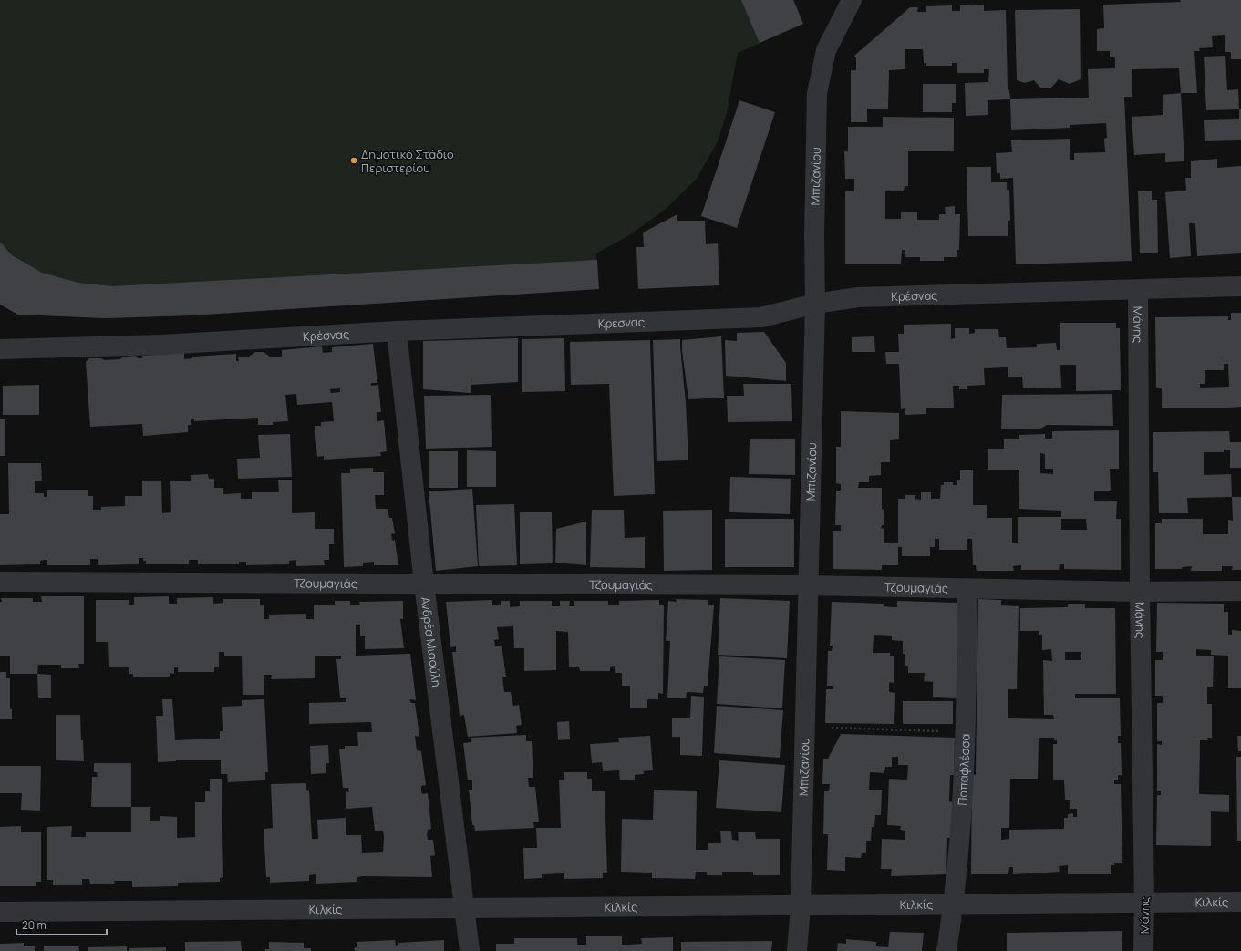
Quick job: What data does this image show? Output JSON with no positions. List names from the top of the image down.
{
  "streets": {
    "street": [
      "Μπιζανίου",
      "Κρέσνας",
      "Μάνης",
      "Τζουμαγιάς",
      "Ανδρέα Μιαούλη",
      "Παπαφλέσσα",
      "Κιλκίς"
    ]
  },
  "crossings": [
    ["Μπιζανίου", "Κρέσνας"],
    ["Μπιζανίου", "Τζουμαγιάς"],
    ["Μπιζανίου", "Κιλκίς"],
    ["Κρέσνας", "Μάνης"],
    ["Κρέσνας", "Ανδρέα Μιαούλη"],
    ["Μάνης", "Τζουμαγιάς"],
    ["Μάνης", "Κιλκίς"],
    ["Τζουμαγιάς", "Ανδρέα Μιαούλη"],
    ["Τζουμαγιάς", "Παπαφλέσσα"],
    ["Ανδρέα Μιαούλη", "Κιλκίς"],
    ["Παπαφλέσσα", "Κιλκίς"]
  ],
  "places": ["Δημοτικό Στάδιο Περιστερίου"],
  "scale_bar": "20 m"
}
